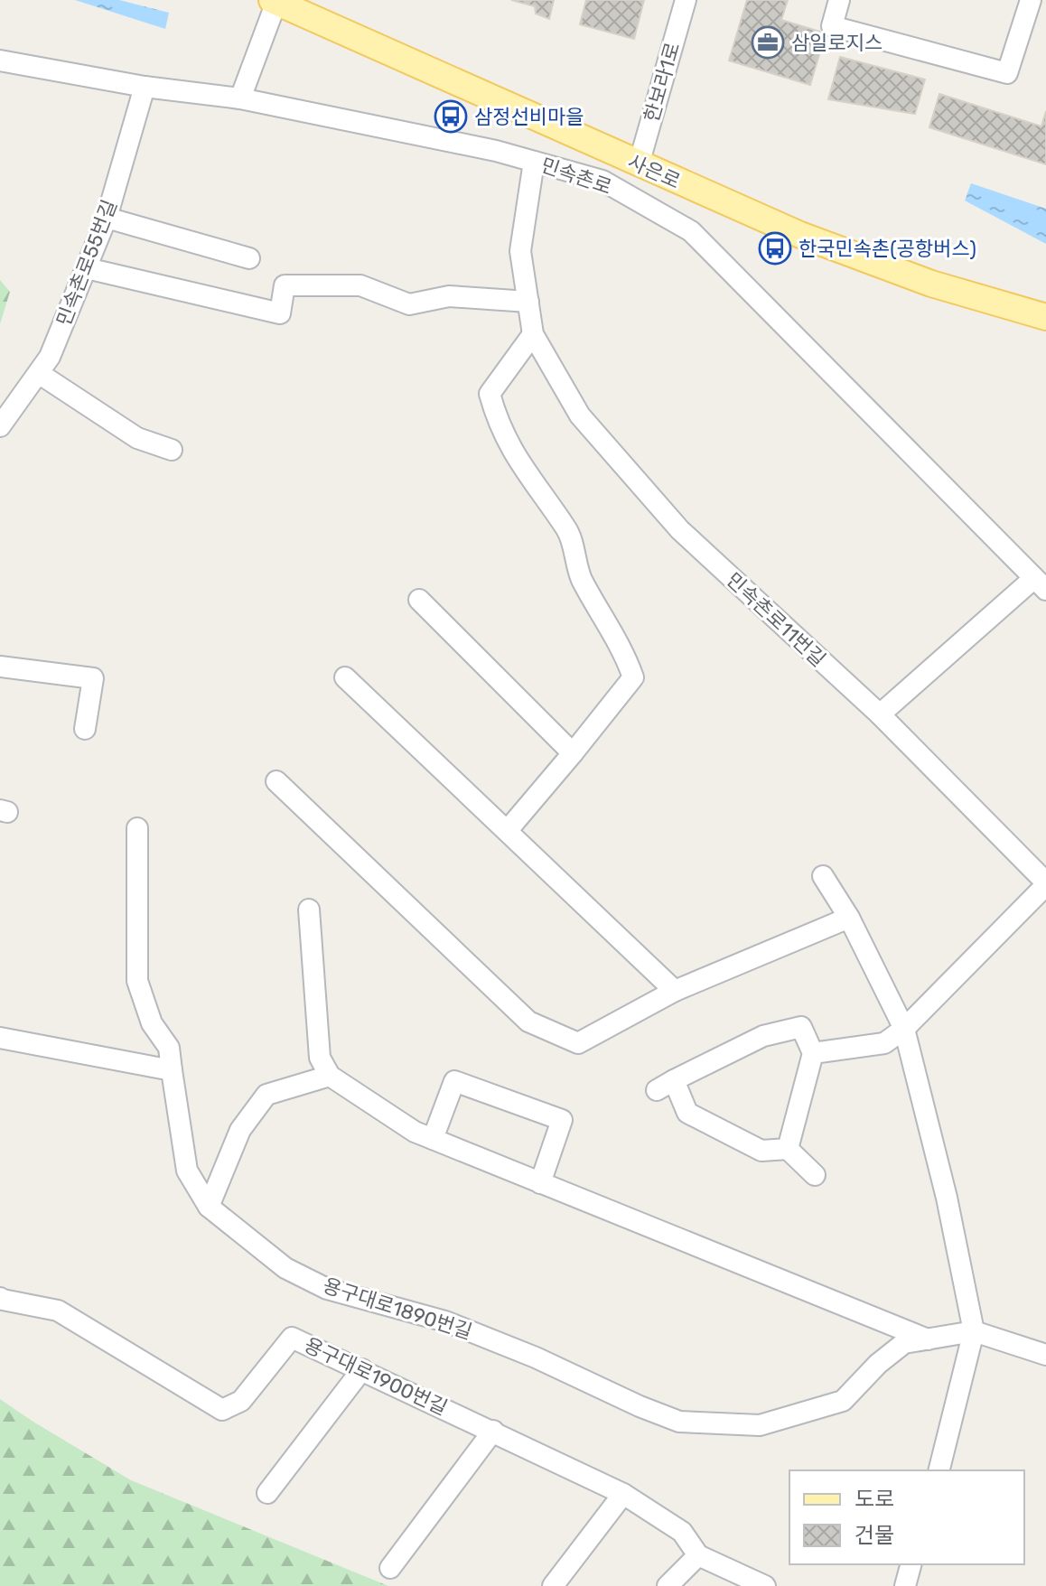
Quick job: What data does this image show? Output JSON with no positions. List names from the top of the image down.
{
  "streets": {
    "main road": ["사은로"],
    "street": [
      "한보라1로",
      "민속촌로",
      "민속촌로55번길",
      "민속촌로11번길",
      "용구대로1890번길",
      "용구대로1900번길"
    ]
  },
  "crossings": [
    ["한보라1로", "사은로"],
    ["민속촌로", "민속촌로55번길"],
    ["민속촌로", "민속촌로11번길"]
  ],
  "places": {
    "office": ["삼일로지스"],
    "bus stop": ["삼정선비마을", "한국민속촌(공항버스)"]
  },
  "legend": ["도로", "건물"]
}
